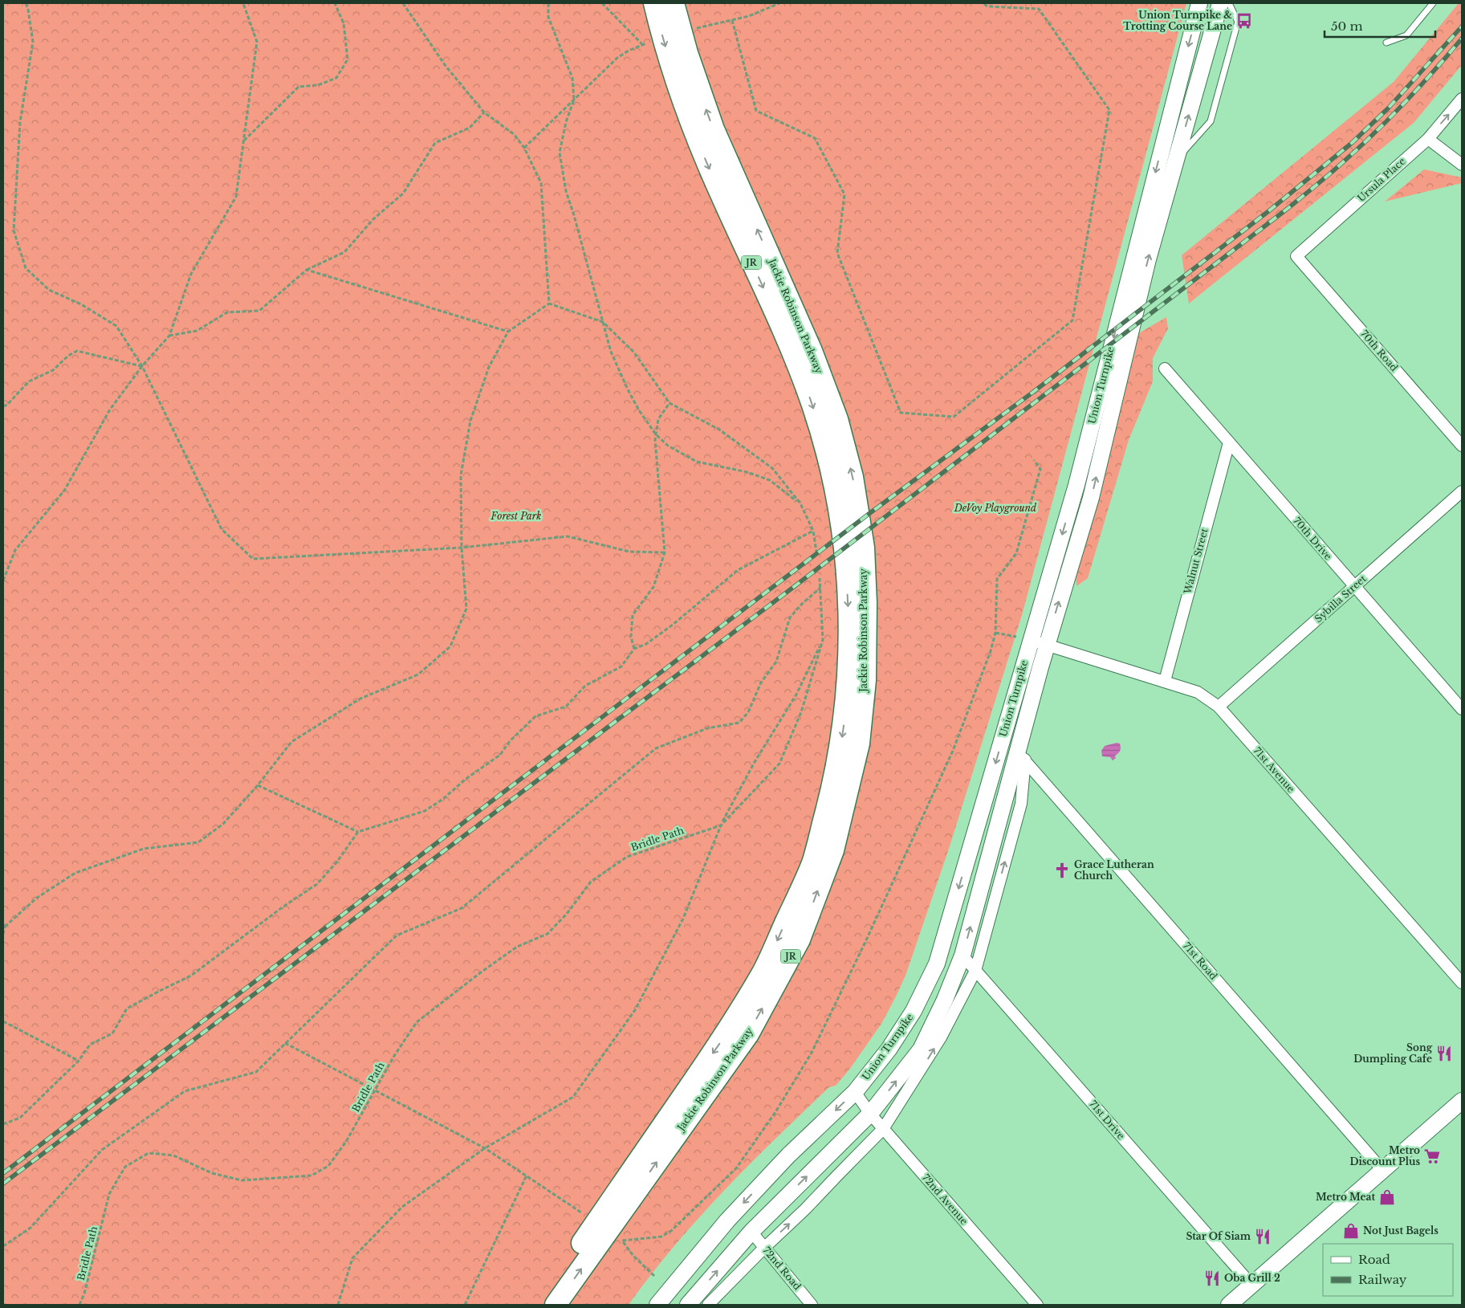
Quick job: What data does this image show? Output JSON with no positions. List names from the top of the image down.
{
  "streets": {
    "highway": ["JR", "Jackie Robinson Parkway"],
    "main road": ["Union Turnpike"],
    "street": [
      "Ursula Place",
      "70th Road",
      "70th Drive",
      "Walnut Street",
      "Sybilla Street",
      "71st Avenue",
      "71st Road",
      "71st Drive",
      "72nd Avenue",
      "72nd Road"
    ],
    "path": ["Bridle Path"]
  },
  "crossings": [
    ["Ursula Place", "70th Road"],
    ["Union Turnpike", "71st Avenue"],
    ["Union Turnpike", "71st Road"],
    ["Union Turnpike", "71st Drive"],
    ["Union Turnpike", "72nd Avenue"],
    ["Union Turnpike", "72nd Road"],
    ["70th Drive", "Walnut Street"],
    ["70th Drive", "Sybilla Street"],
    ["Walnut Street", "71st Avenue"],
    ["Sybilla Street", "71st Avenue"]
  ],
  "parks": ["DeVoy Playground", "Forest Park"],
  "places": {
    "bus stop": ["Union Turnpike & Trotting Course Lane"],
    "church": ["Grace Lutheran Church"],
    "restaurant": ["Song Dumpling Cafe", "Star Of Siam", "Oba Grill 2"],
    "supermarket": ["Metro Discount Plus"],
    "shop": ["Metro Meat", "Not Just Bagels"]
  },
  "legend": ["Road", "Railway"],
  "scale_bar": "50 m"
}
